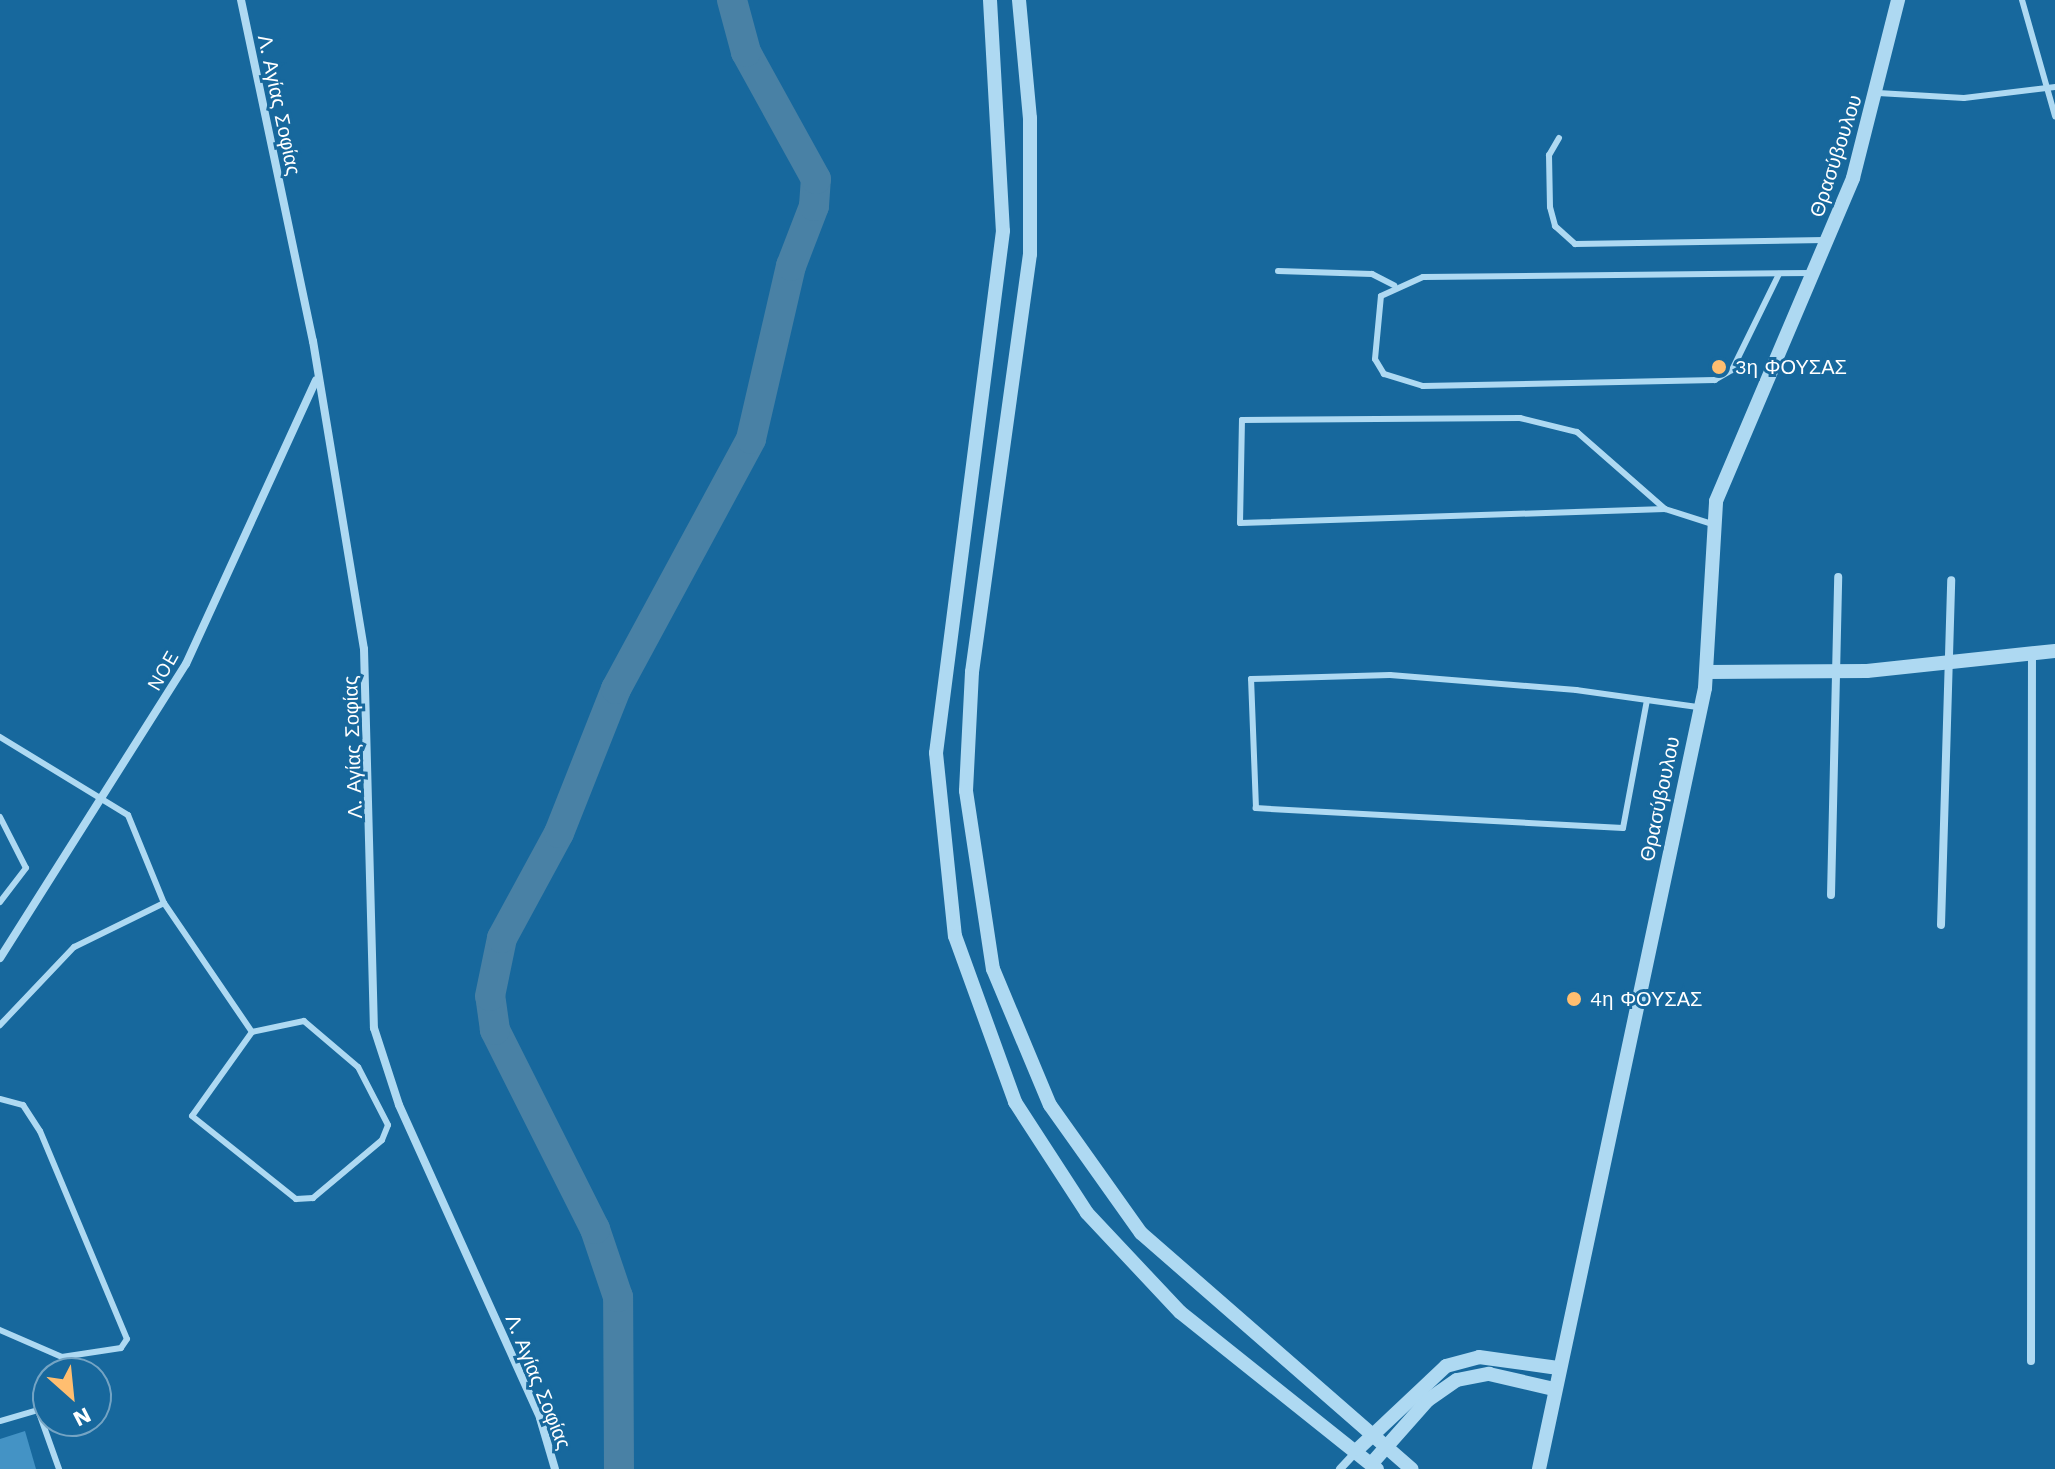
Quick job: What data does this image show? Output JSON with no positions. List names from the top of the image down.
{
  "streets": {
    "street": ["Λ. Αγίας Σοφίας", "Θρασύβουλου", "NOE"]
  },
  "crossings": [
    ["Λ. Αγίας Σοφίας", "NOE"]
  ],
  "places": ["3η ΦΟΥΣΑΣ", "4η ΦΟΥΣΑΣ"],
  "north": "bottom right"
}
